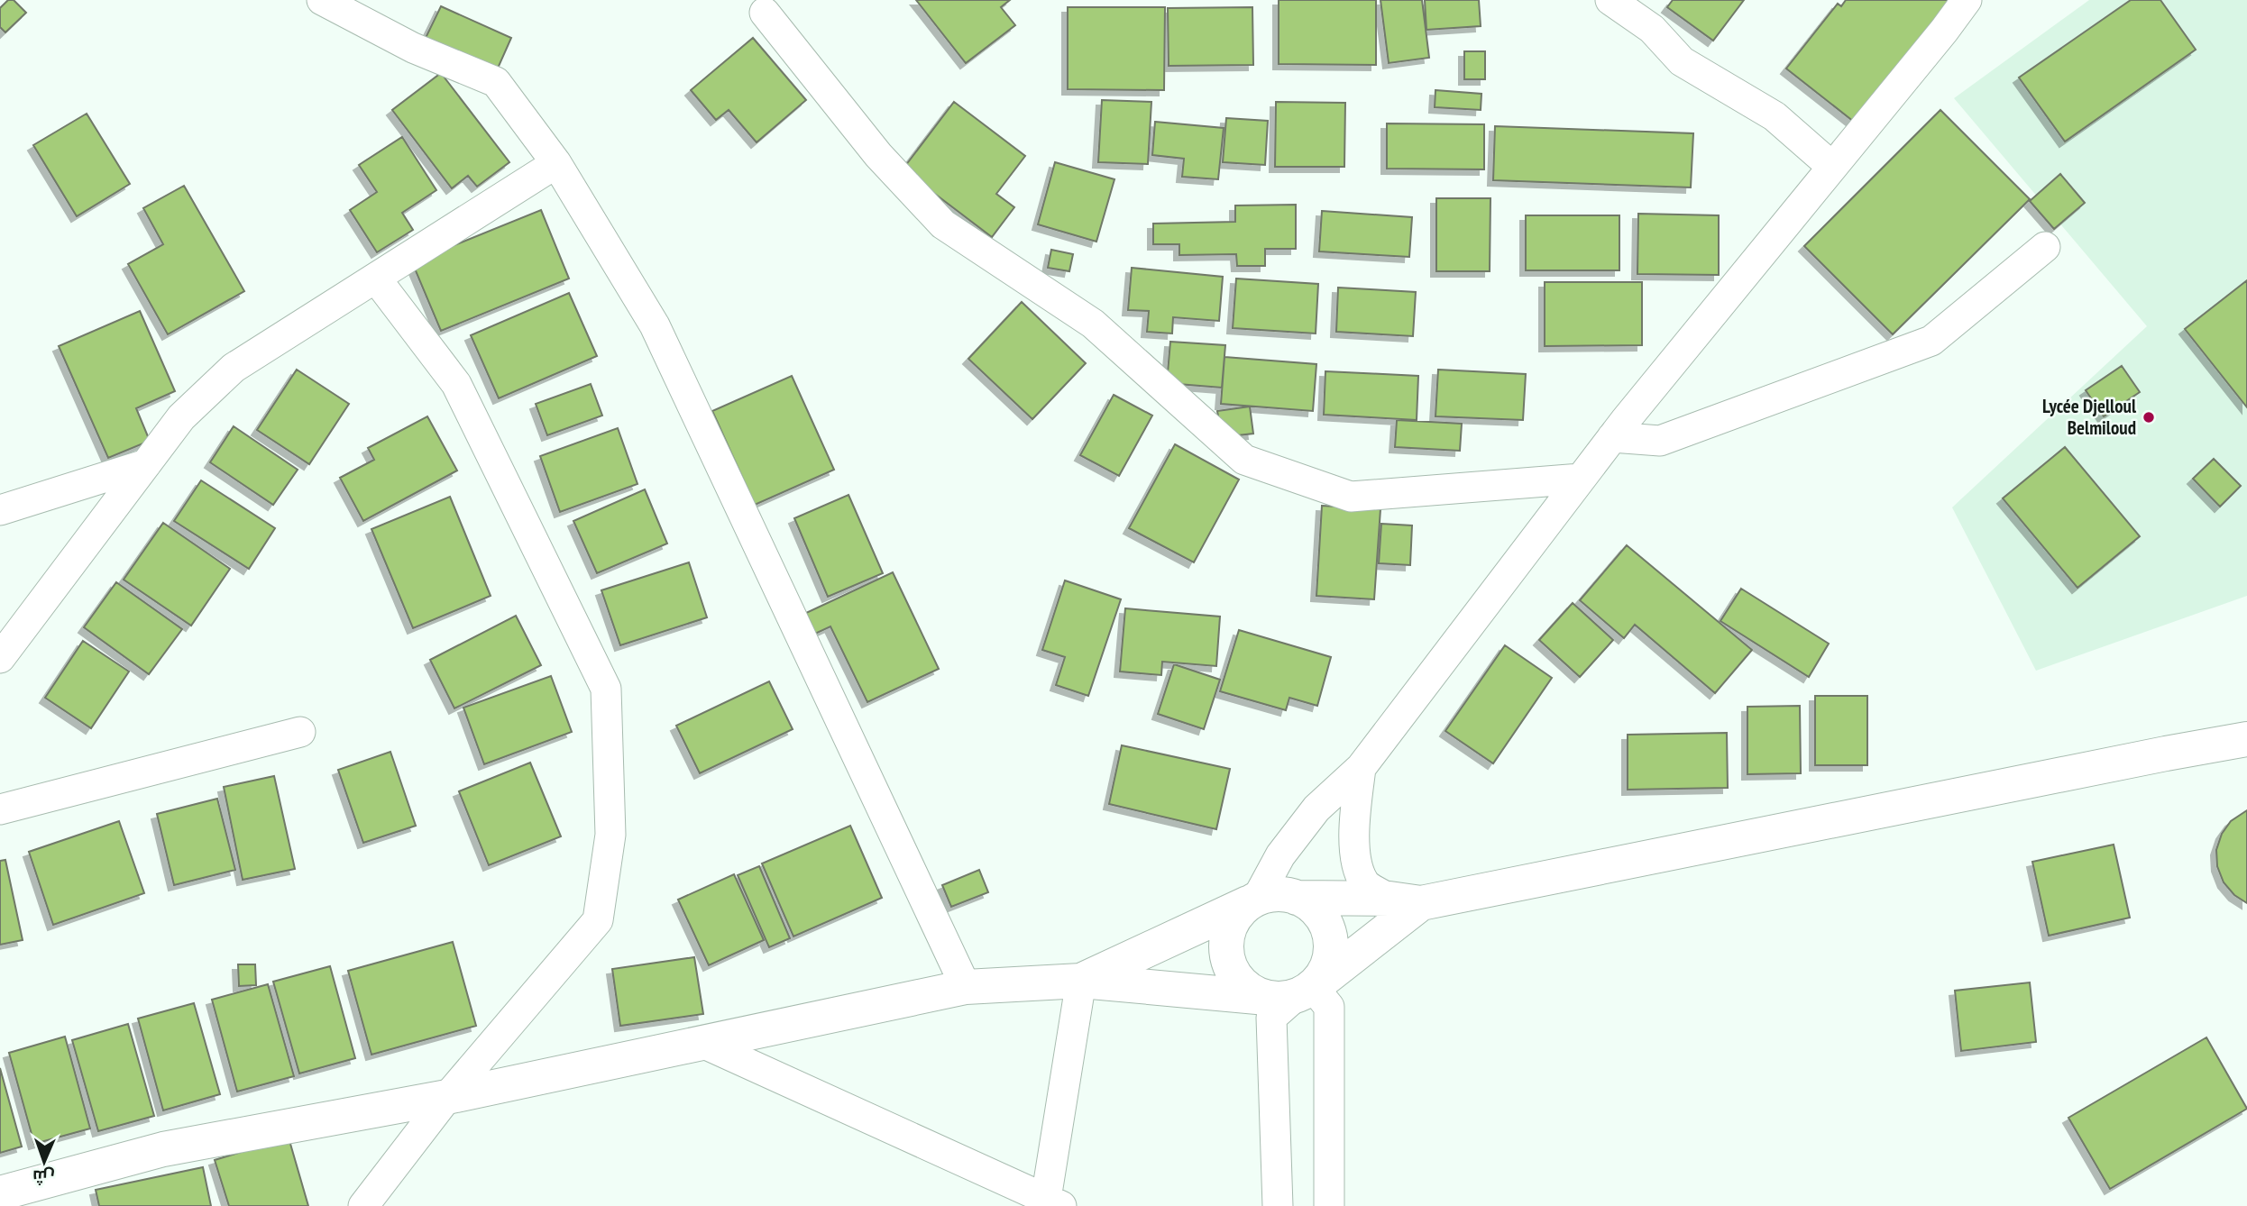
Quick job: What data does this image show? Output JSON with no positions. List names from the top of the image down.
{
  "places": ["Lycée Djelloul Belmiloud"],
  "north": "bottom"
}
